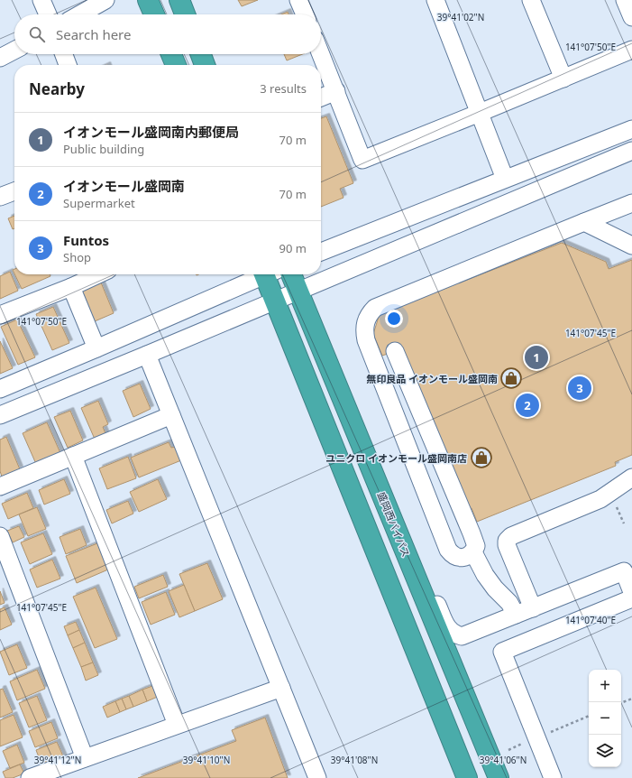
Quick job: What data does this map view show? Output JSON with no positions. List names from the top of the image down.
{
  "streets": {
    "highway": ["盛岡西バイパス"]
  },
  "places": {
    "shop": ["無印良品 イオンモール盛岡南", "ユニクロ イオンモール盛岡南店"]
  },
  "page": {
    "search": "Search here",
    "heading": ["Nearby", "3 results"],
    "list": [
      {
        "mark": "1",
        "name": "イオンモール盛岡南内郵便局",
        "note": "Public building",
        "value": "70 m"
      },
      {
        "mark": "2",
        "name": "イオンモール盛岡南",
        "note": "Supermarket",
        "value": "70 m"
      },
      {
        "mark": "3",
        "name": "Funtos",
        "note": "Shop",
        "value": "90 m"
      }
    ],
    "pins": ["1", "3", "2"],
    "map_buttons": ["+", "−"]
  },
  "coordinates": [
    "39°41'02\"N",
    "141°07'50\"E",
    "141°07'45\"E",
    "141°07'40\"E",
    "39°41'12\"N",
    "39°41'10\"N",
    "39°41'08\"N",
    "39°41'06\"N"
  ]
}
